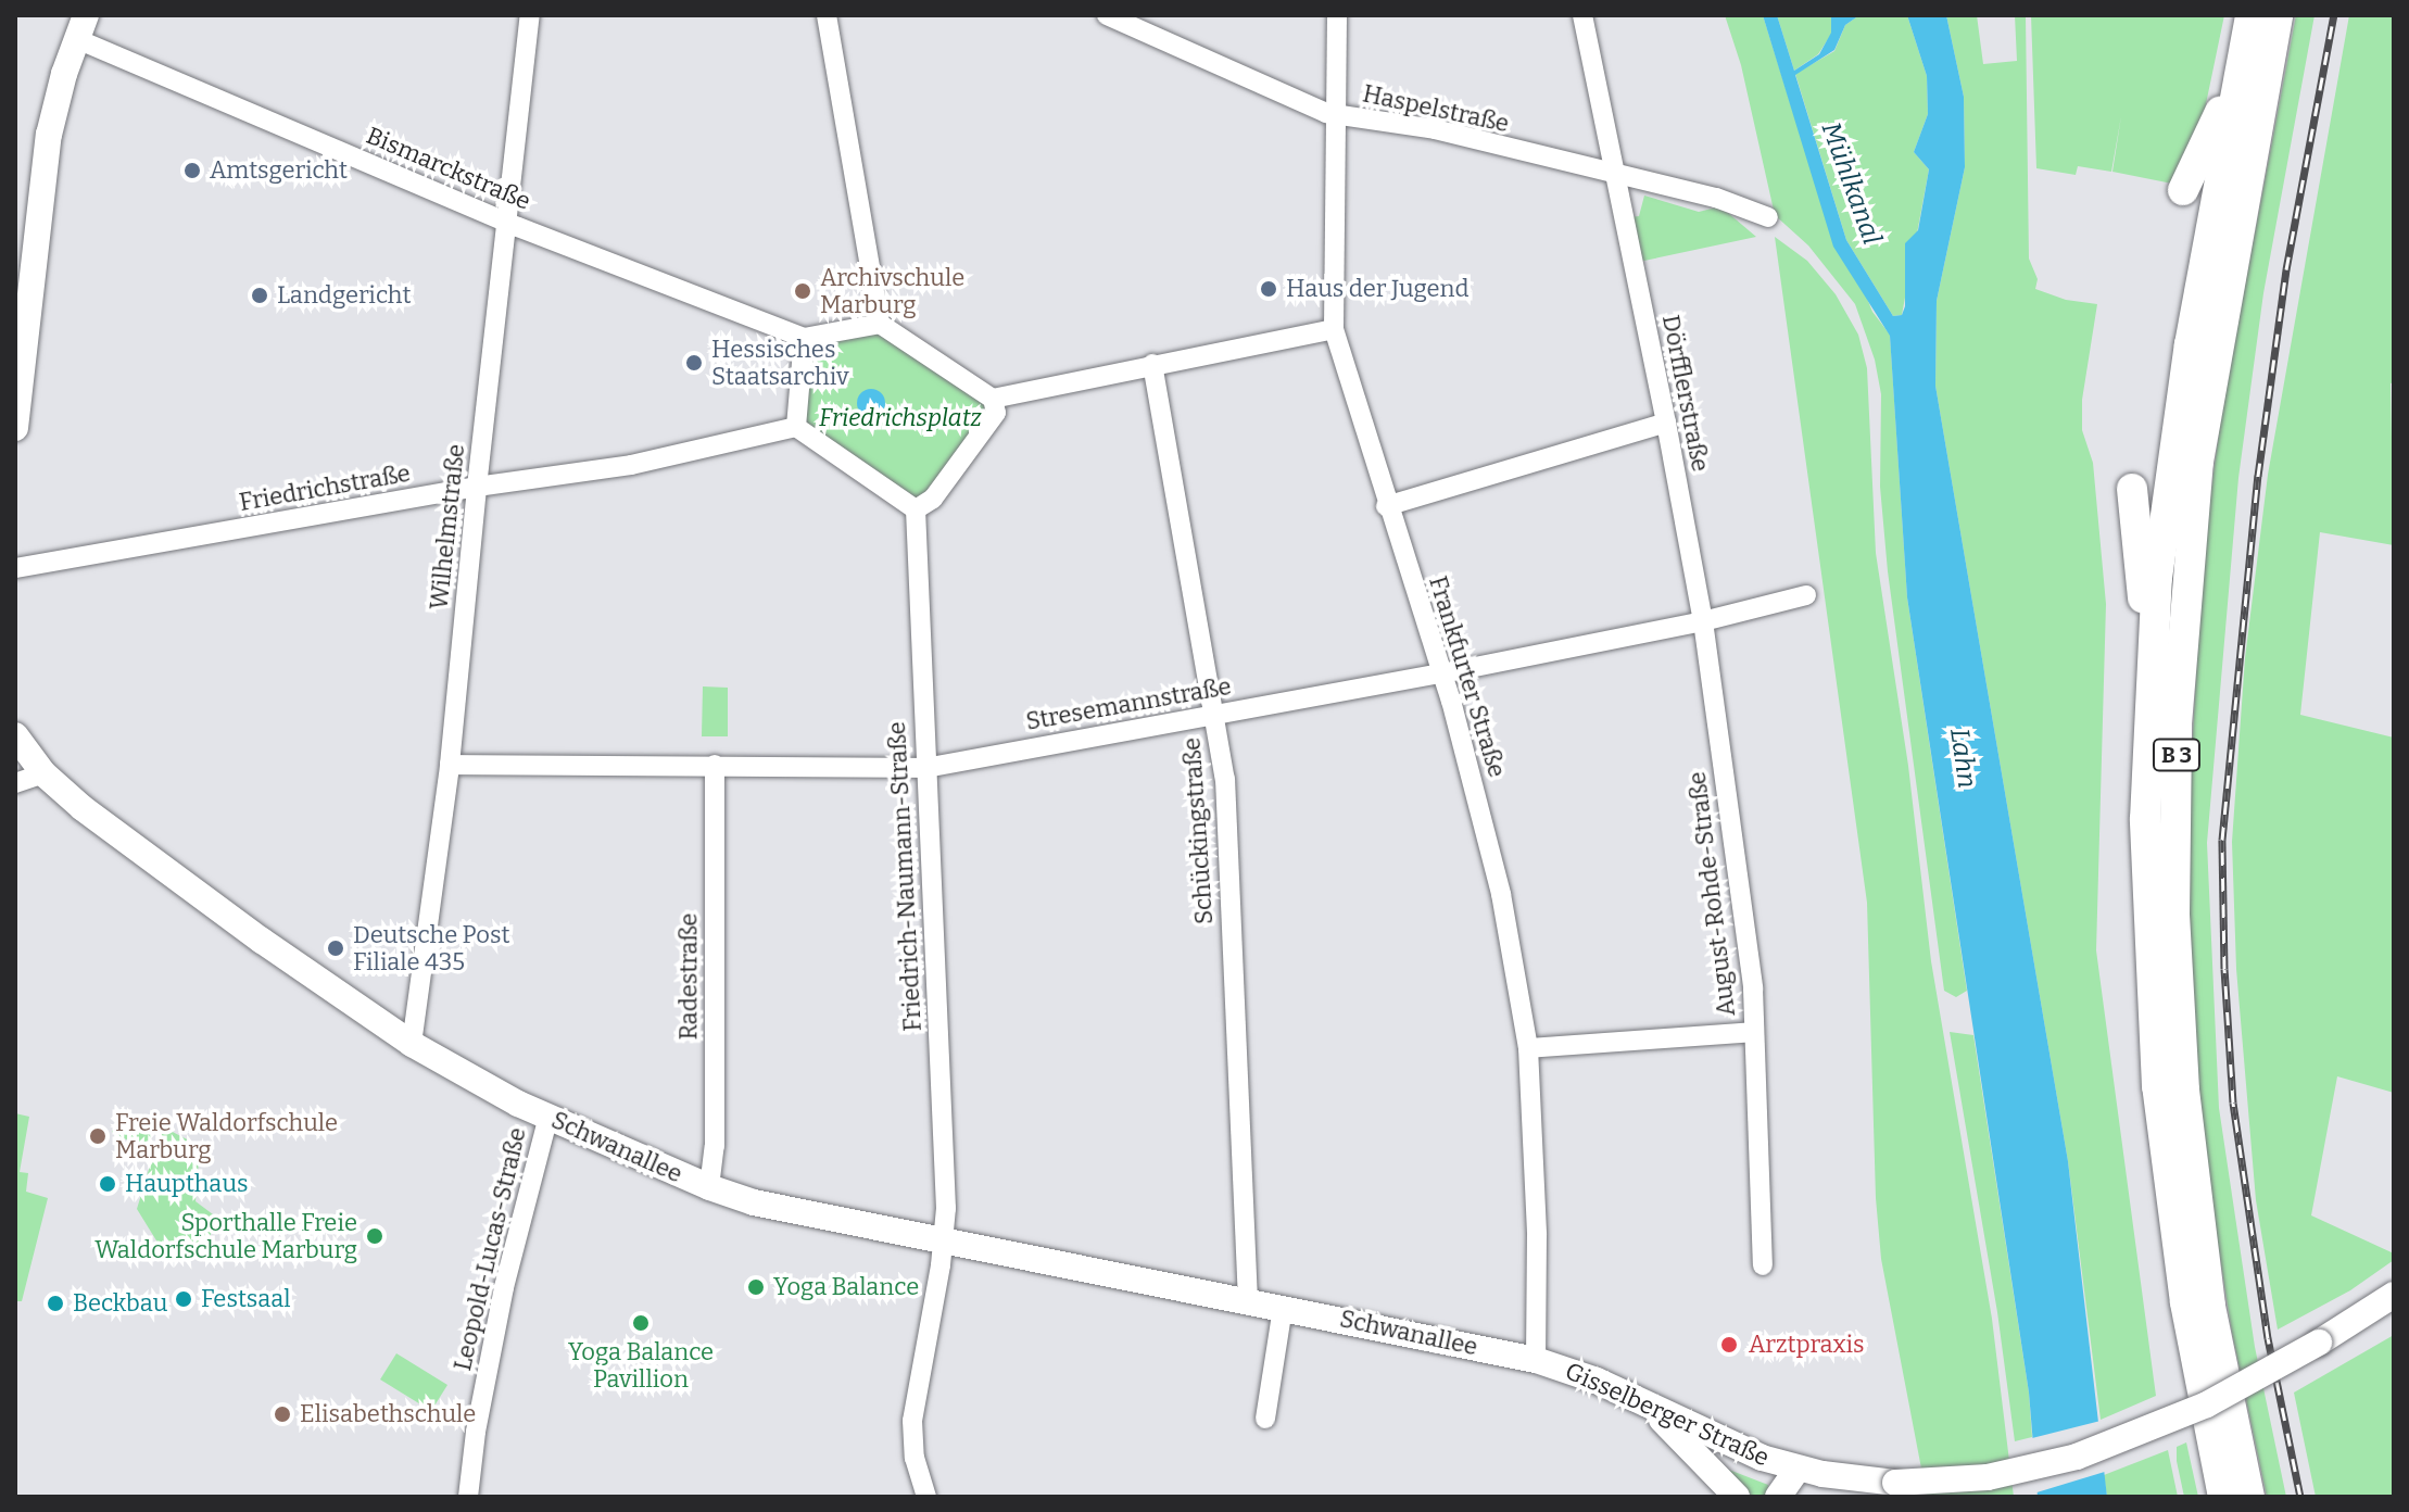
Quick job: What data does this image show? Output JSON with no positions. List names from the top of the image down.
{
  "streets": {
    "highway": ["B 3"],
    "main road": ["Schwanallee", "Gisselberger Straße"],
    "street": [
      "Haspelstraße",
      "Bismarckstraße",
      "Dörfflerstraße",
      "Friedrichstraße",
      "Wilhelmstraße",
      "Frankfurter Straße",
      "Stresemannstraße",
      "Schückingstraße",
      "Friedrich-Naumann-Straße",
      "August-Rohde-Straße",
      "Radestraße",
      "Leopold-Lucas-Straße"
    ]
  },
  "crossings": [
    ["Haspelstraße", "Dörfflerstraße"],
    ["Haspelstraße", "Frankfurter Straße"],
    ["Bismarckstraße", "Wilhelmstraße"],
    ["Dörfflerstraße", "Stresemannstraße"],
    ["Dörfflerstraße", "August-Rohde-Straße"],
    ["Friedrichstraße", "Wilhelmstraße"],
    ["Wilhelmstraße", "Stresemannstraße"],
    ["Wilhelmstraße", "Schwanallee"],
    ["Frankfurter Straße", "Stresemannstraße"],
    ["Frankfurter Straße", "Schwanallee"],
    ["Frankfurter Straße", "Gisselberger Straße"],
    ["Stresemannstraße", "Schückingstraße"],
    ["Stresemannstraße", "Friedrich-Naumann-Straße"],
    ["Stresemannstraße", "August-Rohde-Straße"],
    ["Stresemannstraße", "Radestraße"],
    ["Schückingstraße", "Schwanallee"],
    ["Friedrich-Naumann-Straße", "Schwanallee"],
    ["Radestraße", "Schwanallee"],
    ["Schwanallee", "Leopold-Lucas-Straße"],
    ["Schwanallee", "Gisselberger Straße"]
  ],
  "water": ["Mühlkanal", "Lahn"],
  "parks": ["Friedrichsplatz"],
  "places": [
    "Amtsgericht",
    "Haus der Jugend",
    "Archivschule Marburg",
    "Landgericht",
    "Hessisches Staatsarchiv",
    "Deutsche Post Filiale 435",
    "Freie Waldorfschule Marburg",
    "Haupthaus",
    "Sporthalle Freie Waldorfschule Marburg",
    "Yoga Balance",
    "Festsaal",
    "Beckbau",
    "Yoga Balance Pavillion",
    "Arztpraxis",
    "Elisabethschule"
  ]
}
